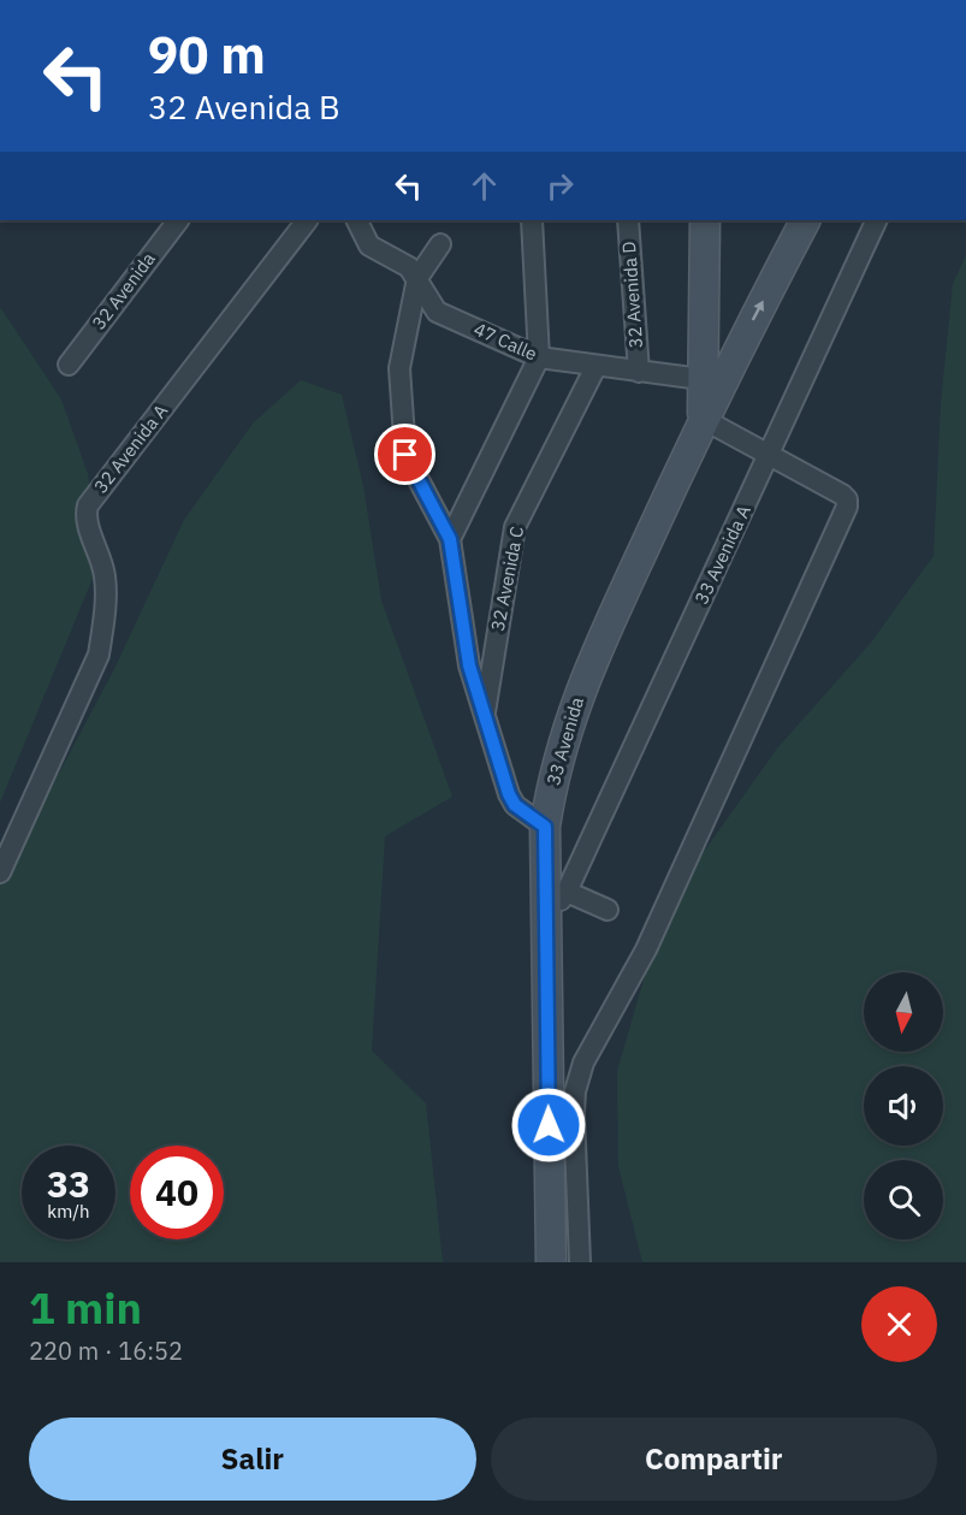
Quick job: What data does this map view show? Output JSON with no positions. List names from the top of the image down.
{
  "streets": {
    "street": [
      "32 Avenida",
      "32 Avenida D",
      "47 Calle",
      "32 Avenida A",
      "33 Avenida A",
      "32 Avenida C",
      "33 Avenida"
    ]
  },
  "crossings": [
    ["32 Avenida D", "47 Calle"],
    ["47 Calle", "32 Avenida C"],
    ["47 Calle", "33 Avenida"],
    ["33 Avenida A", "33 Avenida"]
  ],
  "north": "bottom",
  "page": {
    "turn": ["90 m", "32 Avenida B"],
    "speed": "33 km/h",
    "limit": "40",
    "heading": ["1 min", "220 m · 16:52"],
    "buttons": ["Salir", "Compartir"]
  }
}
